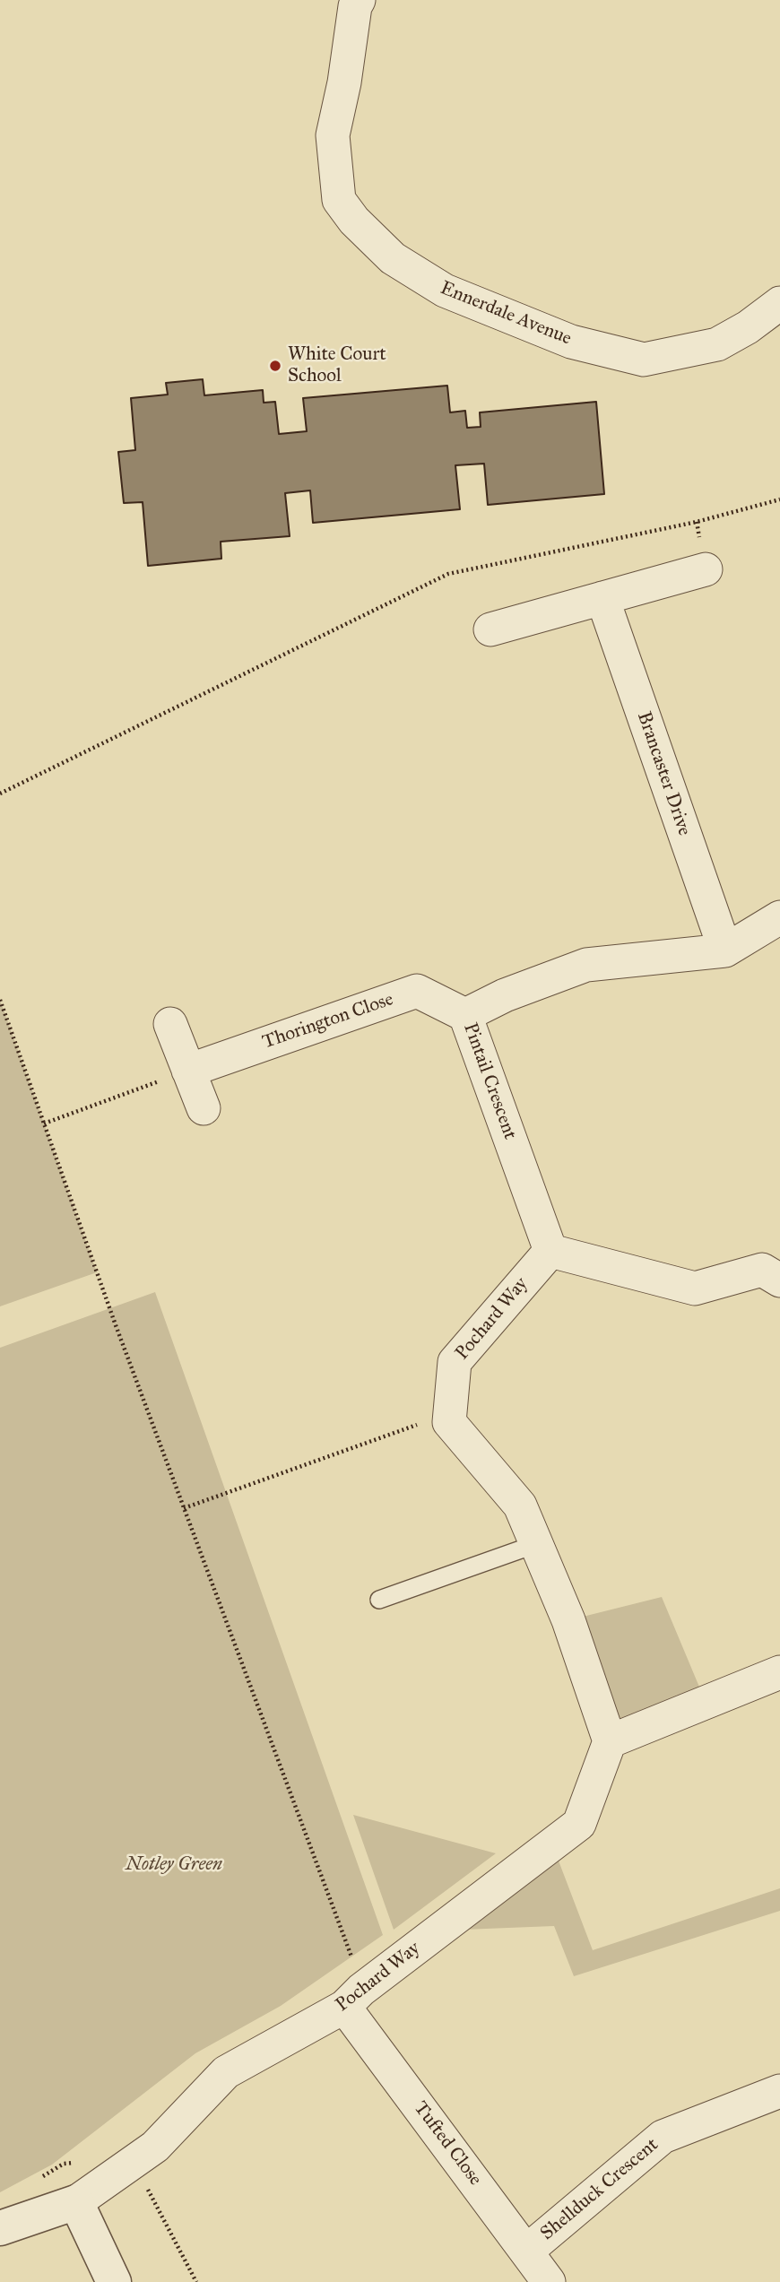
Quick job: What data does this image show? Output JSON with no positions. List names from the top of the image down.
{
  "streets": {
    "street": [
      "Ennerdale Avenue",
      "Brancaster Drive",
      "Thorington Close",
      "Pintail Crescent",
      "Pochard Way",
      "Tufted Close",
      "Shellduck Crescent"
    ]
  },
  "crossings": [
    ["Brancaster Drive", "Pintail Crescent"],
    ["Thorington Close", "Pintail Crescent"],
    ["Pintail Crescent", "Pochard Way"],
    ["Pochard Way", "Tufted Close"],
    ["Tufted Close", "Shellduck Crescent"]
  ],
  "parks": ["Notley Green"],
  "places": ["White Court School"]
}
